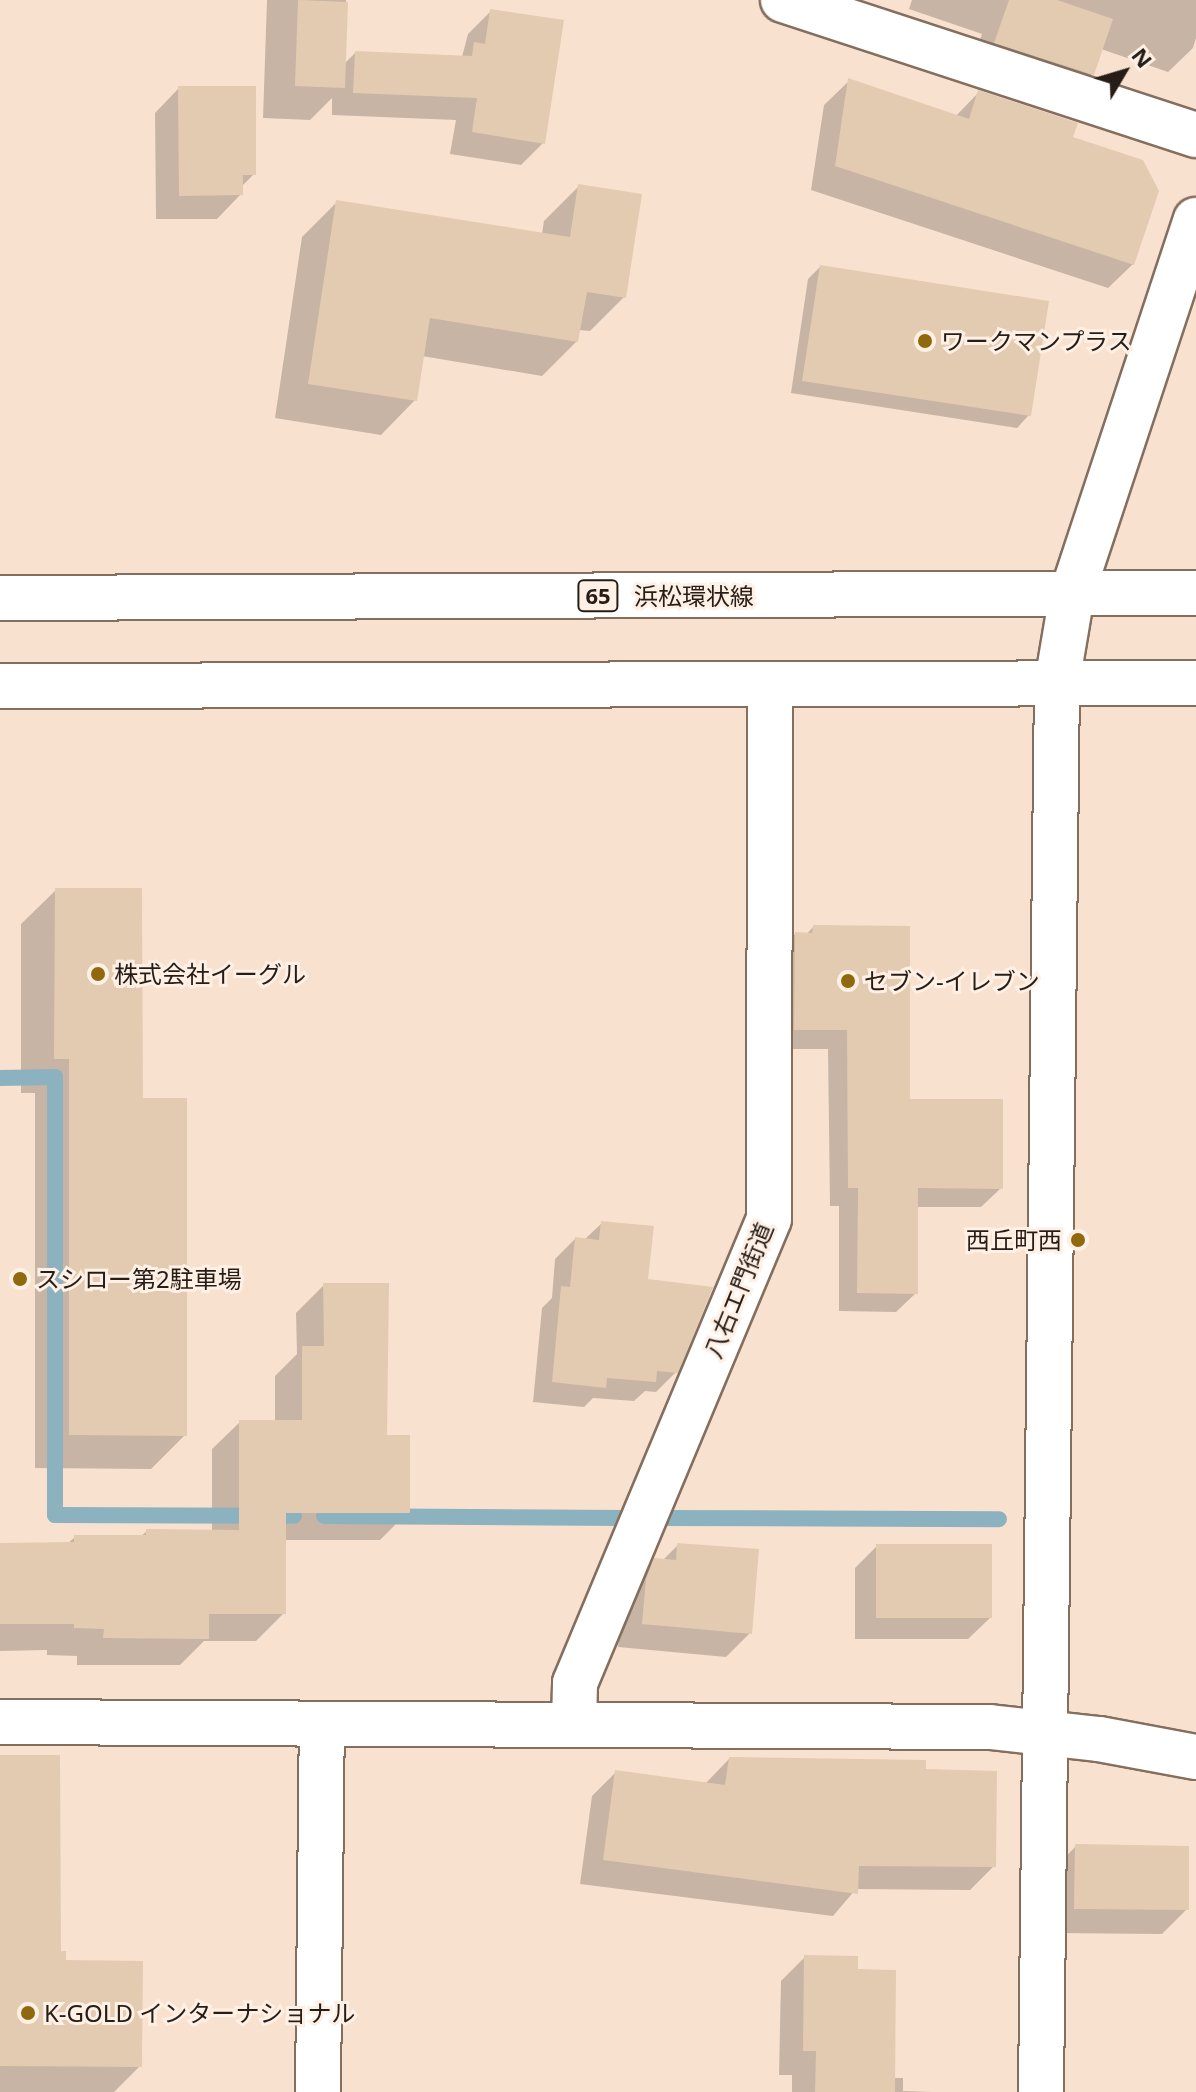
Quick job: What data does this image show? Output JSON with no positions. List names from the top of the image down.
{
  "streets": {
    "street": ["65", "浜松環状線", "八右エ門街道"]
  },
  "places": [
    "ワークマンプラス",
    "株式会社イーグル",
    "セブン-イレブン",
    "西丘町西",
    "スシロー第2駐車場",
    "K-GOLD インターナショナル"
  ],
  "north": "top right"
}
